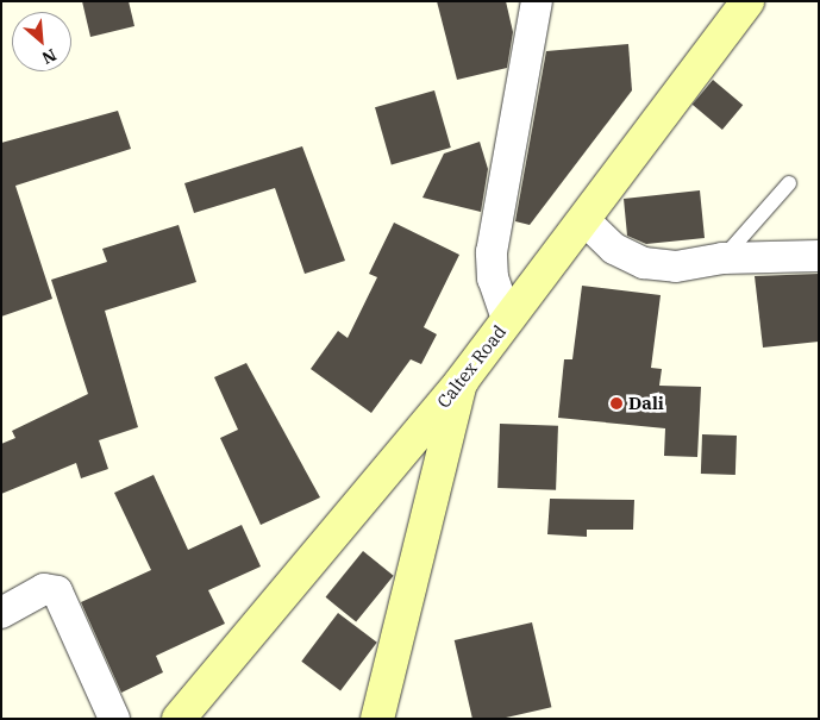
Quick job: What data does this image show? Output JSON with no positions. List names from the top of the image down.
{
  "streets": {
    "street": ["Caltex Road"]
  },
  "places": ["Dali"],
  "north": "bottom right"
}
